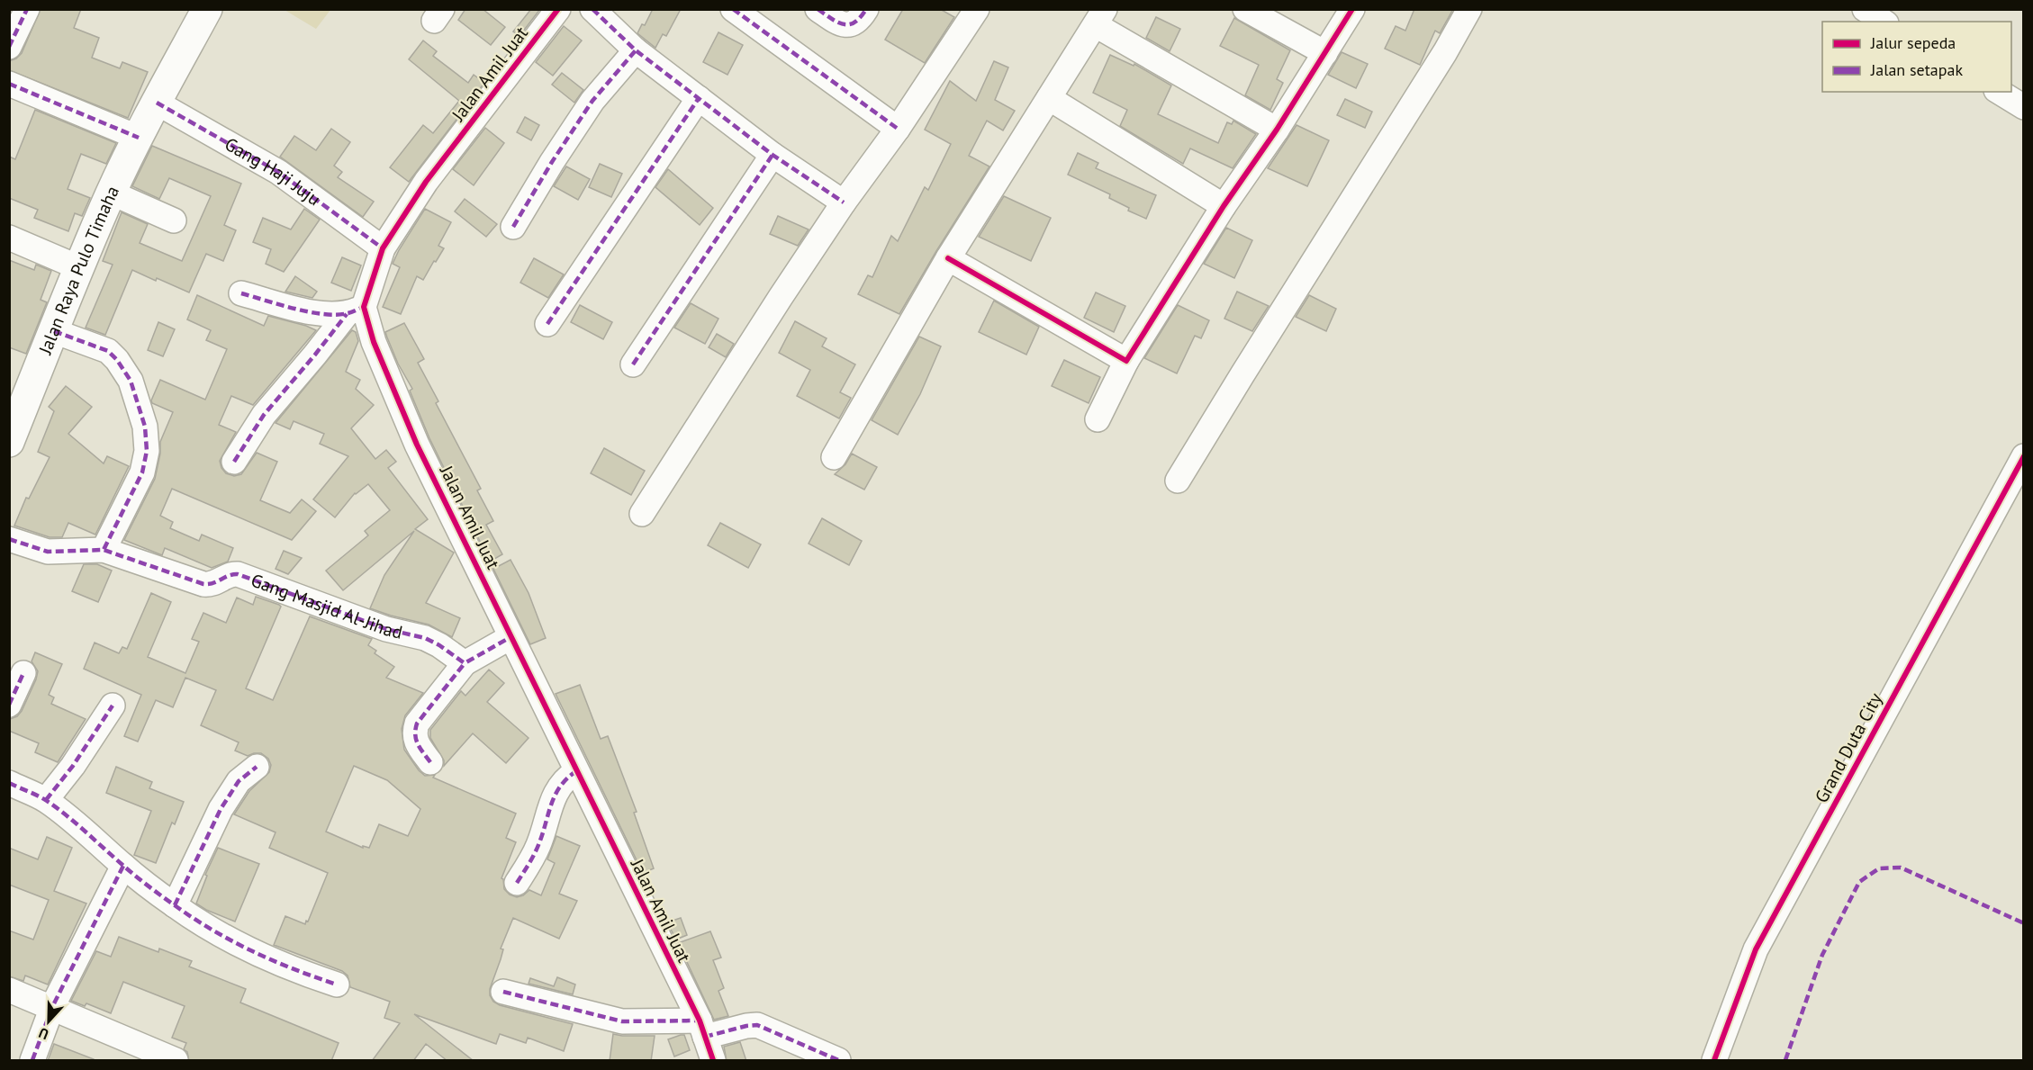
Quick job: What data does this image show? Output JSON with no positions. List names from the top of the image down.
{
  "streets": {
    "street": [
      "Jalan Amil Juat",
      "Gang Haji Juju",
      "Jalan Raya Pulo Timaha",
      "Gang Masjid Al-Jihad",
      "Grand Duta City"
    ]
  },
  "crossings": [
    ["Jalan Amil Juat", "Gang Haji Juju"],
    ["Gang Haji Juju", "Jalan Raya Pulo Timaha"]
  ],
  "legend": ["Jalur sepeda", "Jalan setapak"],
  "north": "bottom"
}
